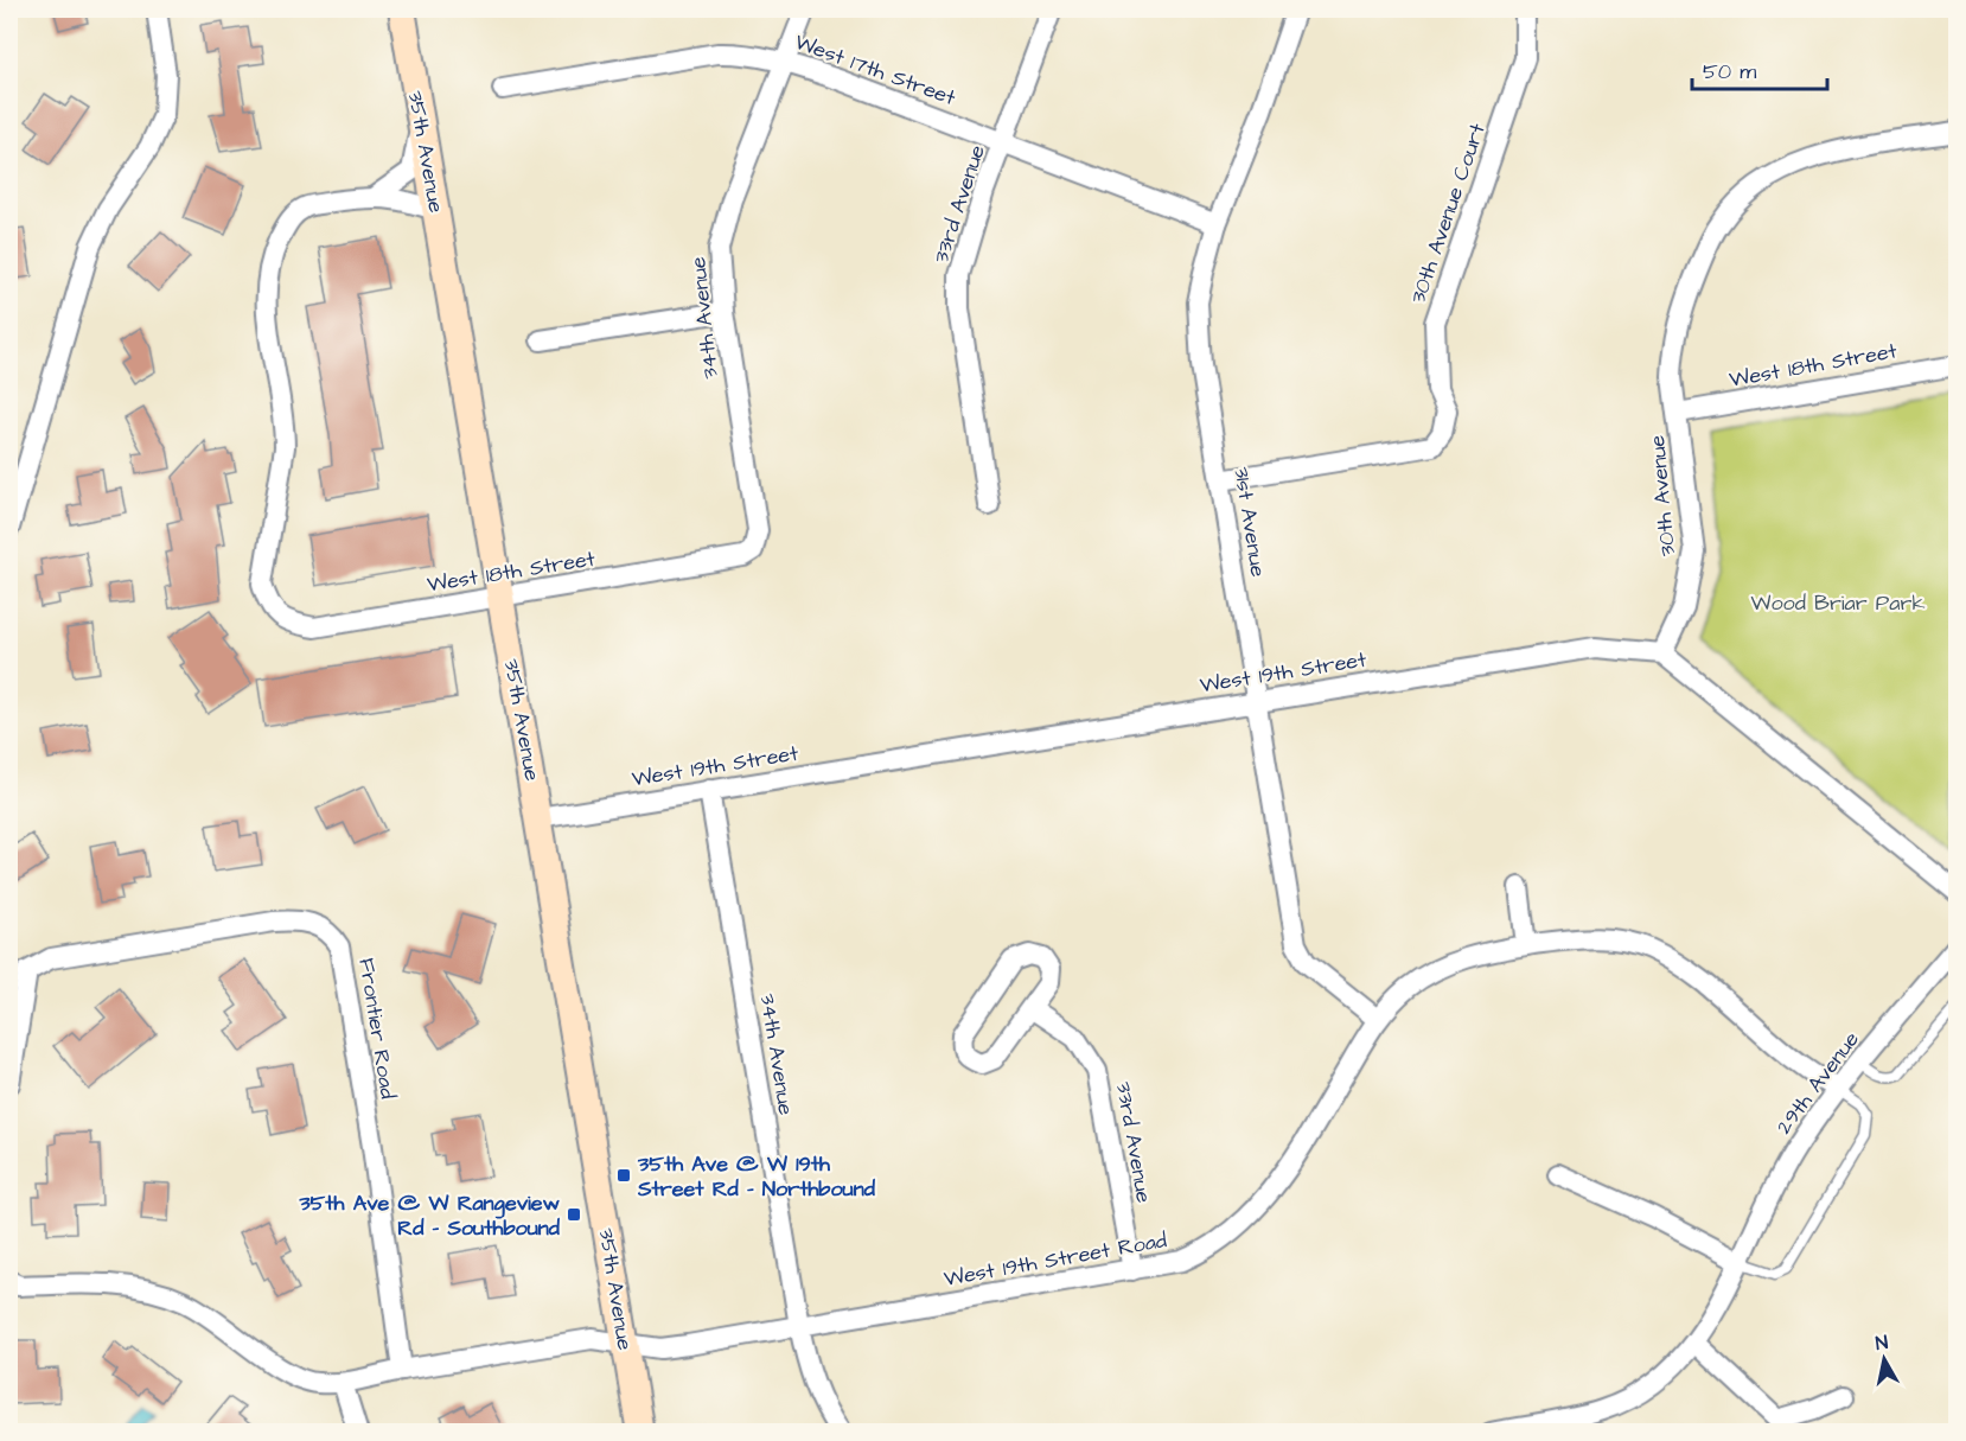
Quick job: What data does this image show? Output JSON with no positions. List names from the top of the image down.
{
  "streets": {
    "main road": ["35th Avenue"],
    "street": [
      "West 17th Street",
      "33rd Avenue",
      "30th Avenue Court",
      "34th Avenue",
      "West 18th Street",
      "30th Avenue",
      "31st Avenue",
      "West 19th Street",
      "Frontier Road",
      "29th Avenue",
      "West 19th Street Road"
    ]
  },
  "crossings": [
    ["West 17th Street", "33rd Avenue"],
    ["West 17th Street", "34th Avenue"],
    ["West 17th Street", "31st Avenue"],
    ["35th Avenue", "West 18th Street"],
    ["35th Avenue", "West 19th Street"],
    ["35th Avenue", "West 19th Street Road"],
    ["33rd Avenue", "West 19th Street Road"],
    ["30th Avenue Court", "31st Avenue"],
    ["34th Avenue", "West 18th Street"],
    ["34th Avenue", "West 19th Street"],
    ["34th Avenue", "West 19th Street Road"],
    ["West 18th Street", "30th Avenue"],
    ["30th Avenue", "West 19th Street"],
    ["31st Avenue", "West 19th Street"],
    ["31st Avenue", "West 19th Street Road"],
    ["Frontier Road", "West 19th Street Road"],
    ["29th Avenue", "West 19th Street Road"]
  ],
  "parks": ["Wood Briar Park"],
  "places": {
    "transit": ["35th Ave @ W 19th Street Rd - Northbound", "35th Ave @ W Rangeview Rd - Southbound"]
  },
  "scale_bar": "50 m",
  "north": "top"
}
